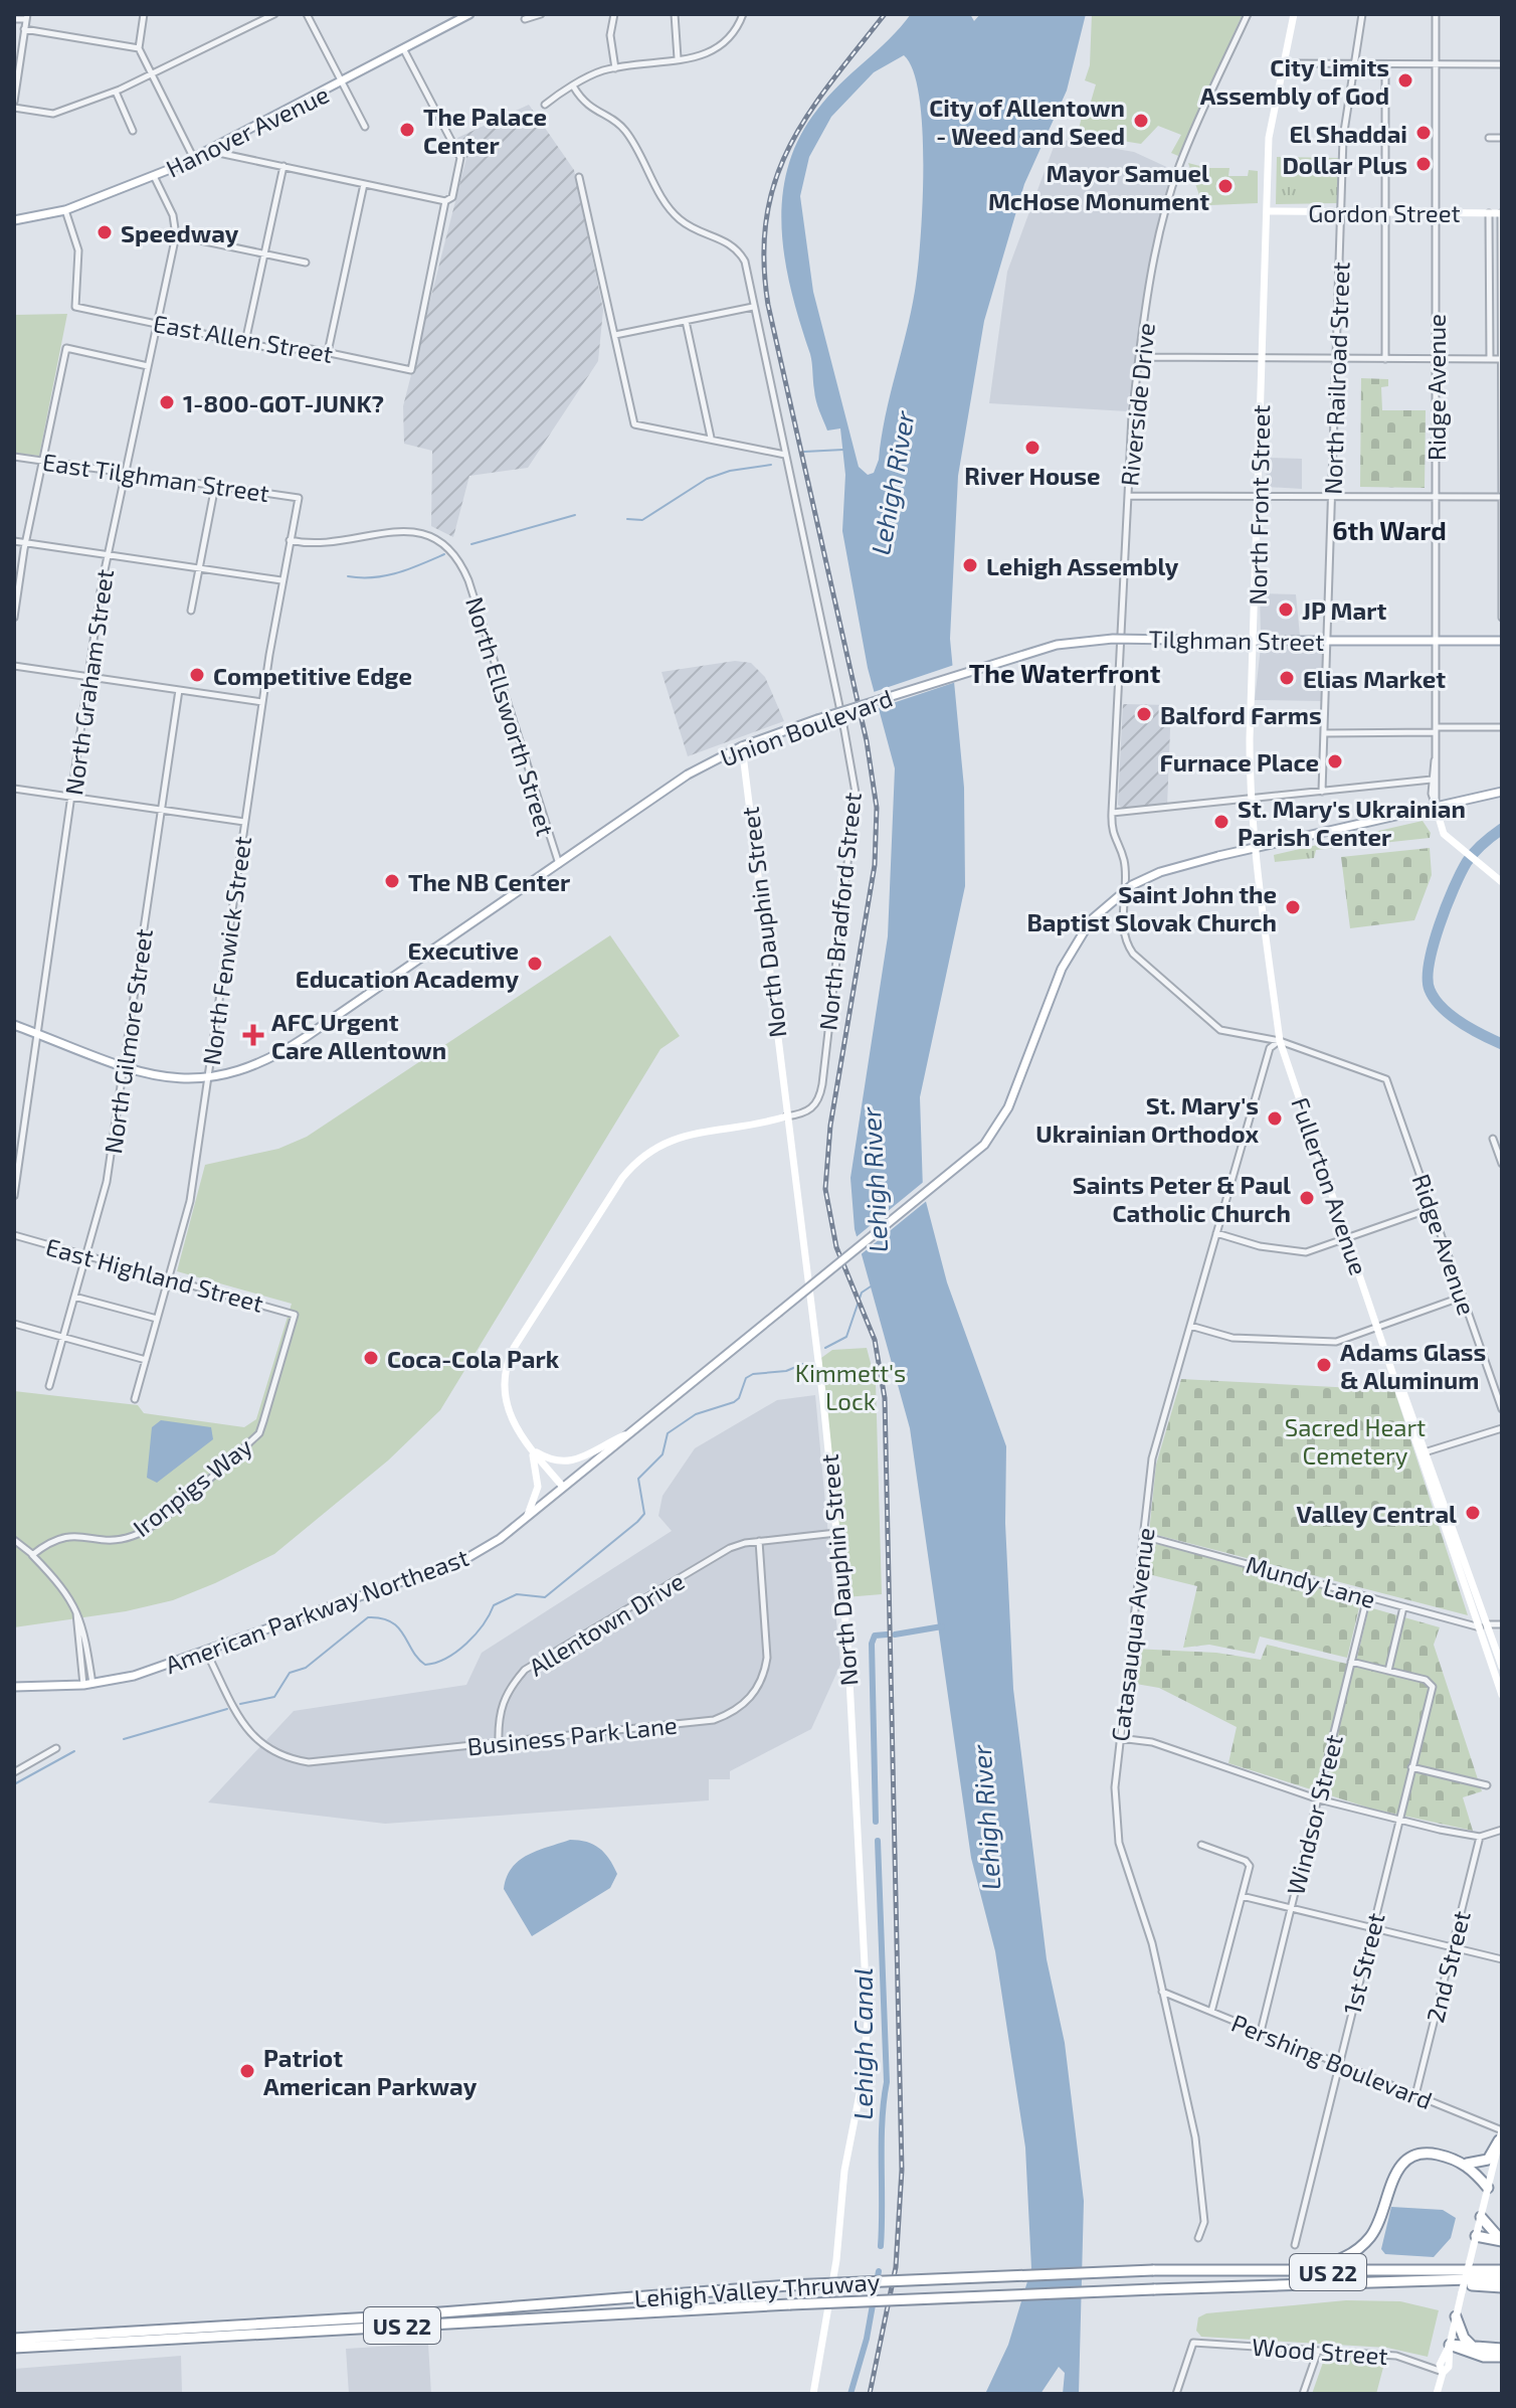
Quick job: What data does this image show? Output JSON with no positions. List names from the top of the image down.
{
  "streets": {
    "highway": ["US 22", "Lehigh Valley Thruway"],
    "main road": [
      "Hanover Avenue",
      "Gordon Street",
      "North Front Street",
      "Tilghman Street",
      "Union Boulevard",
      "North Bradford Street",
      "North Dauphin Street",
      "Fullerton Avenue",
      "American Parkway Northeast"
    ],
    "street": [
      "East Allen Street",
      "North Railroad Street",
      "Ridge Avenue",
      "Riverside Drive",
      "East Tilghman Street",
      "North Graham Street",
      "North Ellsworth Street",
      "North Fenwick Street",
      "North Gilmore Street",
      "East Highland Street",
      "Ironpigs Way",
      "Mundy Lane",
      "Allentown Drive",
      "Catasauqua Avenue",
      "Business Park Lane",
      "Windsor Street",
      "1st Street",
      "2nd Street",
      "Pershing Boulevard",
      "Wood Street"
    ]
  },
  "crossings": [
    ["Hanover Avenue", "East Allen Street"],
    ["Hanover Avenue", "North Graham Street"],
    ["Gordon Street", "North Railroad Street"],
    ["Gordon Street", "Ridge Avenue"],
    ["Gordon Street", "North Front Street"],
    ["East Allen Street", "North Graham Street"],
    ["North Railroad Street", "Tilghman Street"],
    ["Ridge Avenue", "Riverside Drive"],
    ["Ridge Avenue", "Tilghman Street"],
    ["Ridge Avenue", "American Parkway Northeast"],
    ["Riverside Drive", "Fullerton Avenue"],
    ["Riverside Drive", "Catasauqua Avenue"],
    ["East Tilghman Street", "North Graham Street"],
    ["East Tilghman Street", "North Fenwick Street"],
    ["North Front Street", "Tilghman Street"],
    ["North Front Street", "Fullerton Avenue"],
    ["North Front Street", "American Parkway Northeast"],
    ["Tilghman Street", "Union Boulevard"],
    ["North Graham Street", "Union Boulevard"],
    ["North Ellsworth Street", "Union Boulevard"],
    ["North Ellsworth Street", "North Fenwick Street"],
    ["Union Boulevard", "North Dauphin Street"],
    ["Union Boulevard", "North Fenwick Street"],
    ["Union Boulevard", "North Gilmore Street"],
    ["North Bradford Street", "North Dauphin Street"],
    ["North Bradford Street", "American Parkway Northeast"],
    ["North Fenwick Street", "East Highland Street"],
    ["North Gilmore Street", "East Highland Street"],
    ["Fullerton Avenue", "Mundy Lane"],
    ["Fullerton Avenue", "Catasauqua Avenue"],
    ["East Highland Street", "Ironpigs Way"],
    ["Mundy Lane", "Catasauqua Avenue"],
    ["Mundy Lane", "Windsor Street"],
    ["American Parkway Northeast", "Business Park Lane"],
    ["Allentown Drive", "Business Park Lane"],
    ["Catasauqua Avenue", "Pershing Boulevard"],
    ["Windsor Street", "Pershing Boulevard"],
    ["1st Street", "Pershing Boulevard"],
    ["2nd Street", "Pershing Boulevard"]
  ],
  "districts": ["6th Ward", "The Waterfront"],
  "water": ["Lehigh River", "Lehigh Canal"],
  "parks": ["Kimmett's Lock", "Sacred Heart Cemetery"],
  "places": {
    "other": [
      "City Limits Assembly of God",
      "City of Allentown - Weed and Seed",
      "The Palace Center",
      "El Shaddai",
      "Dollar Plus",
      "Mayor Samuel McHose Monument",
      "Speedway",
      "1-800-GOT-JUNK?",
      "River House",
      "Lehigh Assembly",
      "JP Mart",
      "Competitive Edge",
      "Elias Market",
      "Balford Farms",
      "Furnace Place",
      "St. Mary's Ukrainian Parish Center",
      "The NB Center",
      "Saint John the Baptist Slovak Church",
      "Executive Education Academy",
      "St. Mary's Ukrainian Orthodox",
      "Saints Peter & Paul Catholic Church",
      "Coca-Cola Park",
      "Adams Glass & Aluminum",
      "Valley Central",
      "Patriot American Parkway"
    ],
    "health": ["AFC Urgent Care Allentown"]
  }
}
